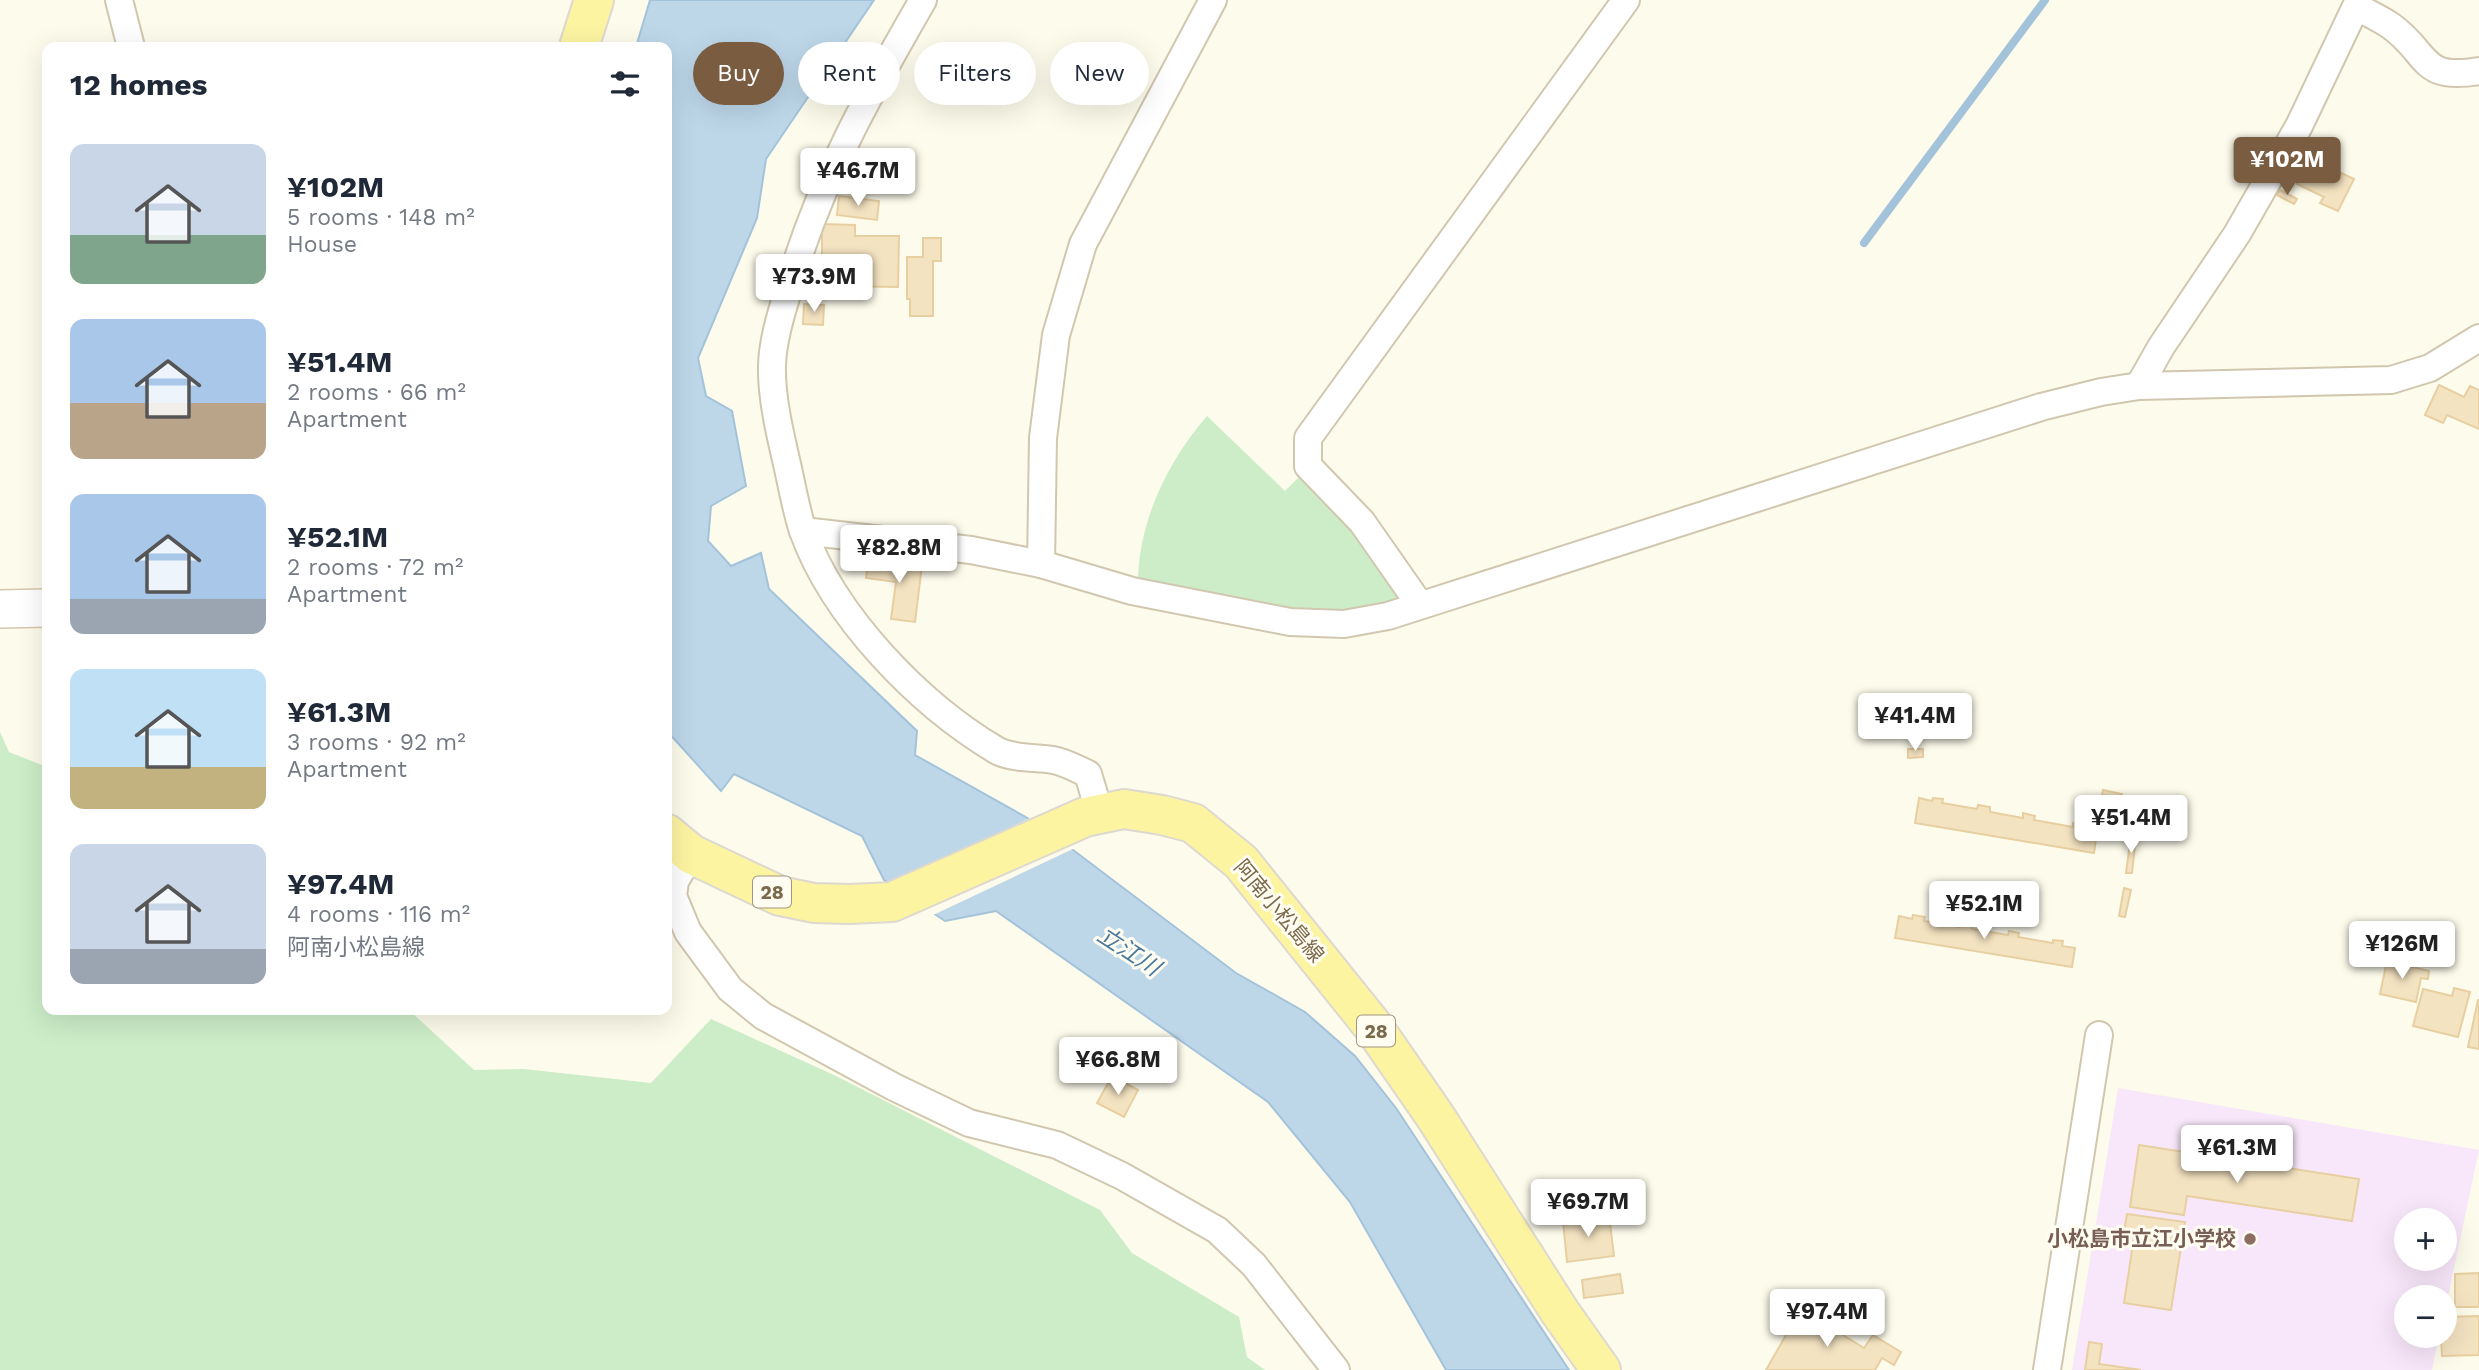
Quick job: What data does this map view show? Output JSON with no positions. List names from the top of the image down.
{
  "streets": {
    "main road": ["28", "阿南小松島線"]
  },
  "water": ["立江川"],
  "places": ["小松島市立江小学校"],
  "page": {
    "chip": [
      "Buy",
      "Rent",
      "Filters",
      "New"
    ],
    "heading": "12 homes",
    "list": [
      {
        "name": "¥102M",
        "note": "5 rooms · 148 m² · House"
      },
      {
        "name": "¥51.4M",
        "note": "2 rooms · 66 m² · Apartment"
      },
      {
        "name": "¥52.1M",
        "note": "2 rooms · 72 m² · Apartment"
      },
      {
        "name": "¥61.3M",
        "note": "3 rooms · 92 m² · Apartment"
      },
      {
        "name": "¥97.4M",
        "note": "4 rooms · 116 m² · 阿南小松島線"
      }
    ],
    "price": [
      "¥102M",
      "¥46.7M",
      "¥73.9M",
      "¥82.8M",
      "¥41.4M",
      "¥51.4M",
      "¥52.1M",
      "¥126M",
      "¥66.8M",
      "¥61.3M",
      "¥69.7M",
      "¥97.4M"
    ],
    "map_buttons": ["+", "−"]
  }
}
